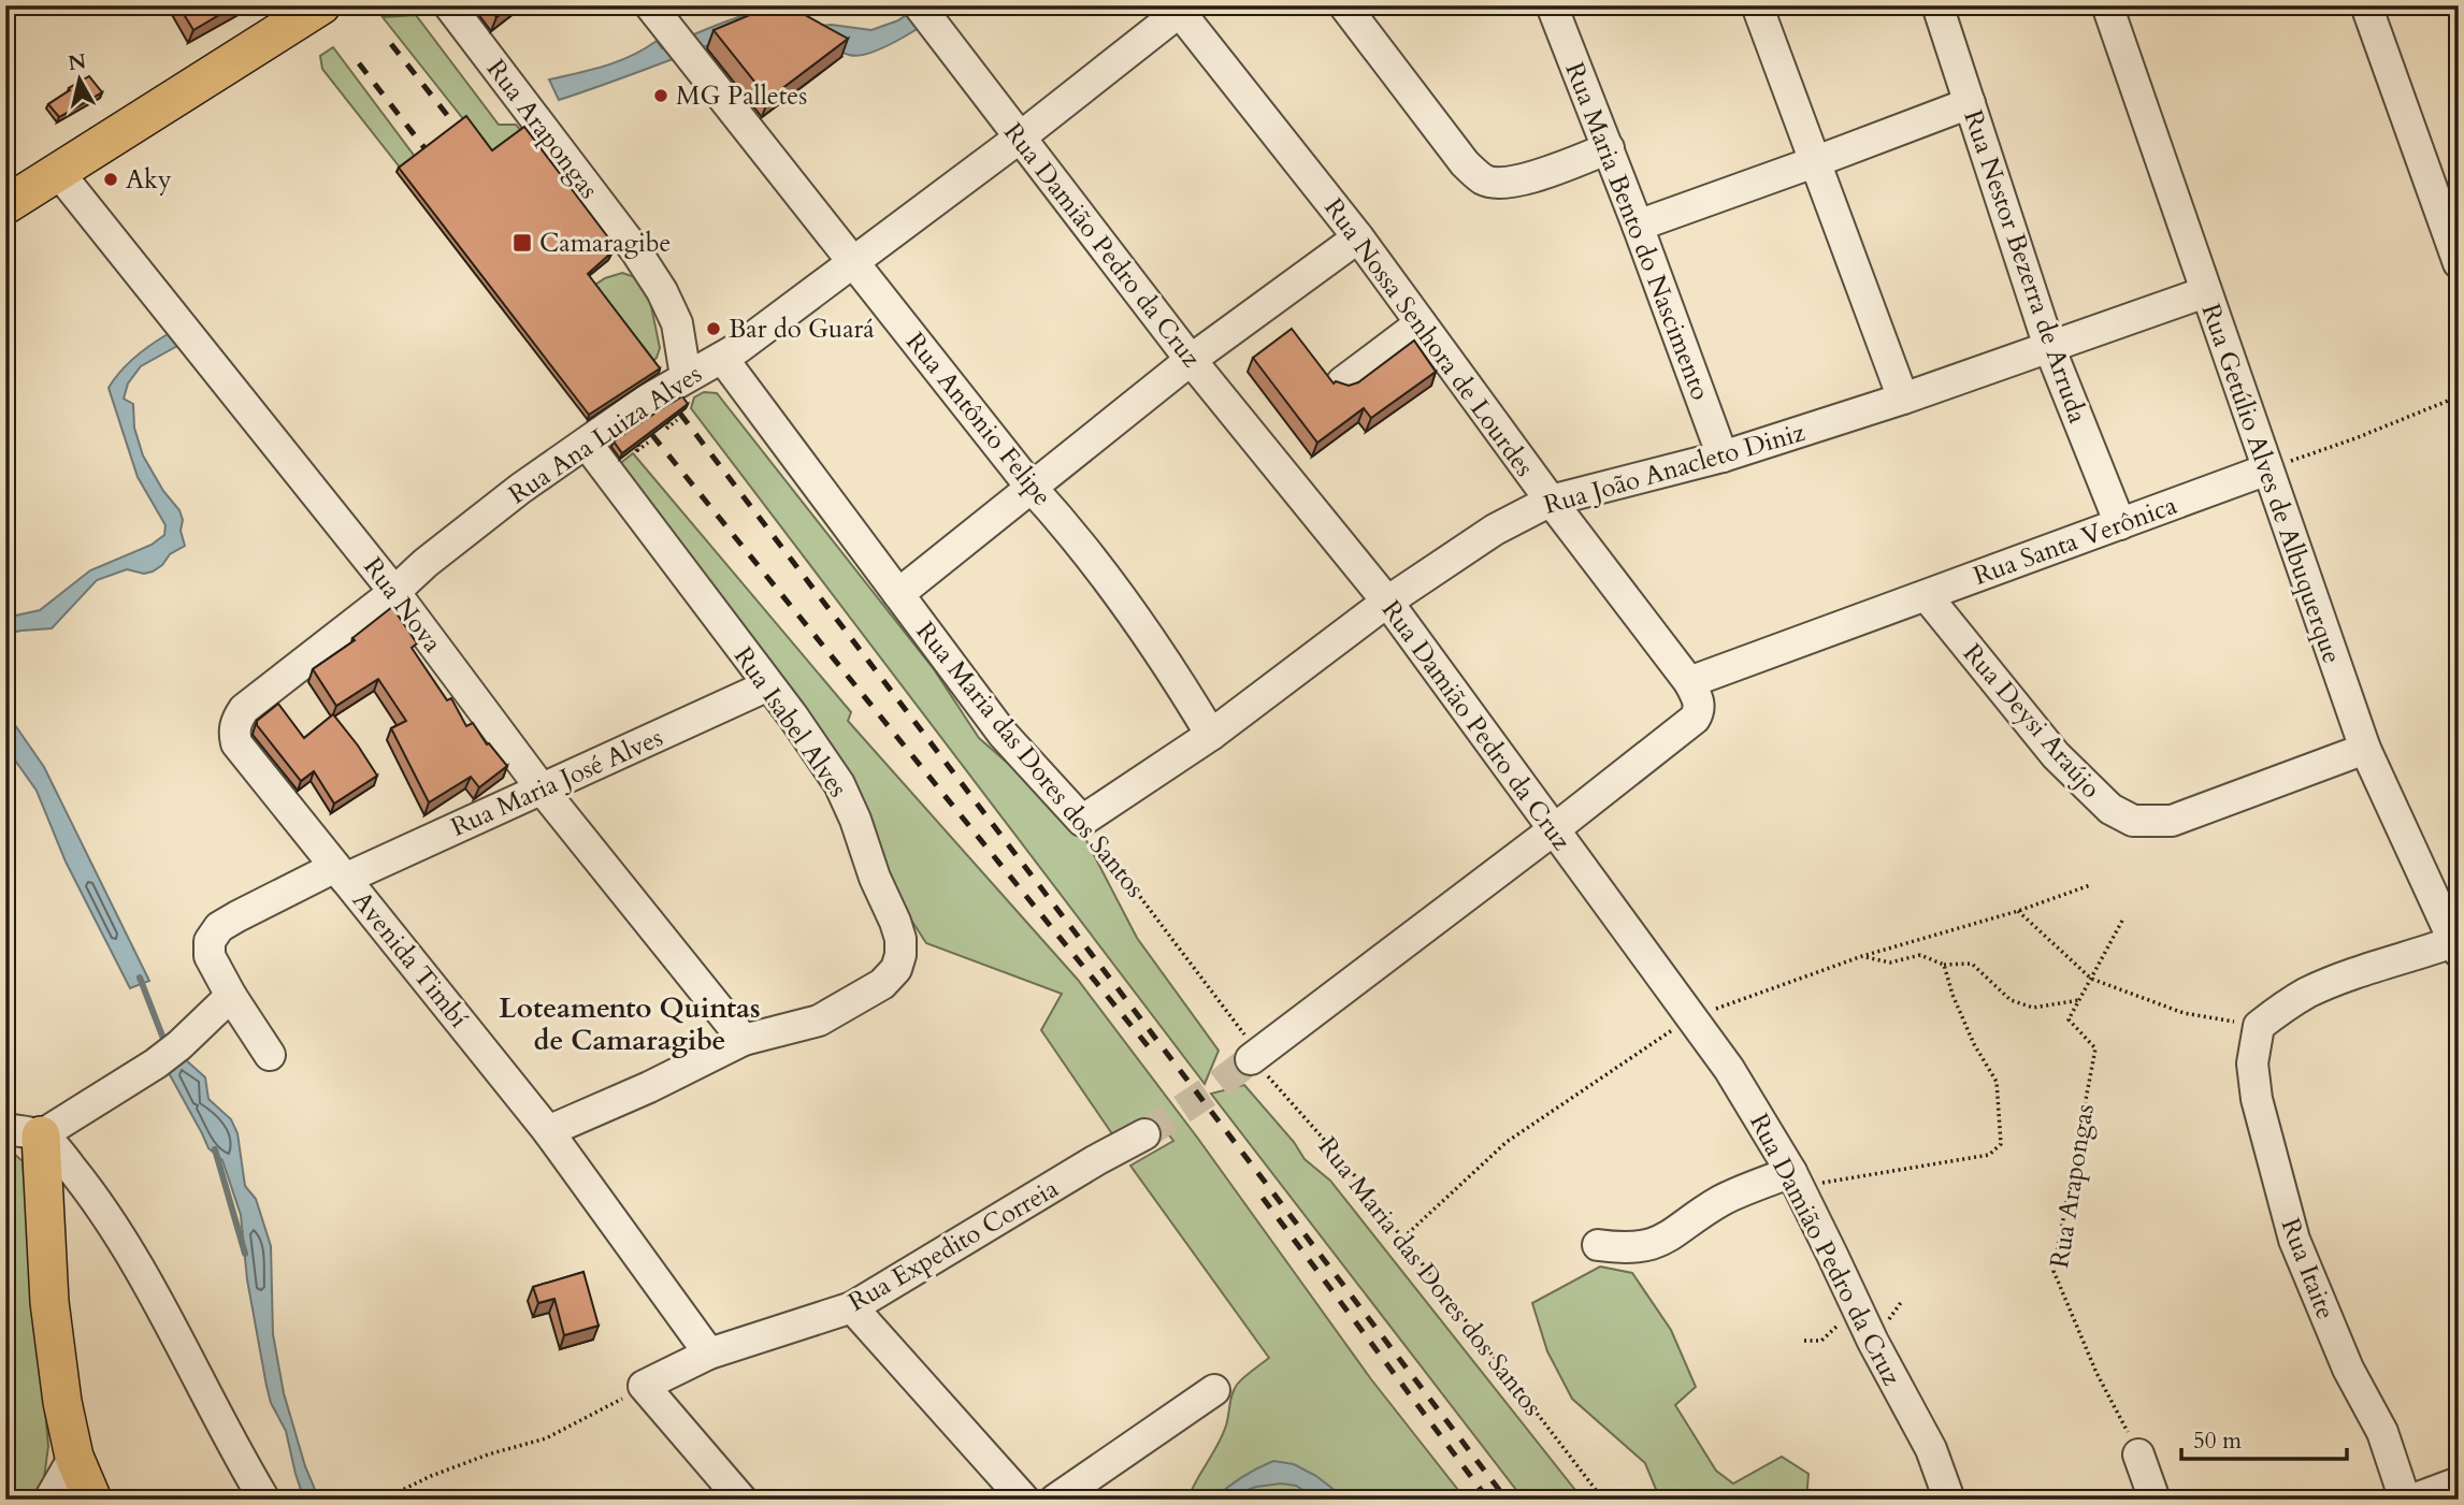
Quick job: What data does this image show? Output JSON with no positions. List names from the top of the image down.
{
  "streets": {
    "street": [
      "Rua Arapongas",
      "Rua Maria Bento do Nascimento",
      "Rua Damião Pedro da Cruz",
      "Rua Nestor Bezerra de Arruda",
      "Rua Nossa Senhora de Lourdes",
      "Rua Antônio Felipe",
      "Rua Ana Luiza Alves",
      "Rua João Anacleto Diniz",
      "Rua Getúlio Alves de Albuquerque",
      "Rua Santa Verônica",
      "Rua Nova",
      "Rua Deysi Araújo",
      "Rua Isabel Alves",
      "Rua Maria das Dores dos Santos",
      "Rua Maria José Alves",
      "Avenida Timbí",
      "Rua Expedito Correia",
      "Rua Itaite"
    ]
  },
  "crossings": [
    ["Rua Arapongas", "Rua Ana Luiza Alves"],
    ["Rua Maria Bento do Nascimento", "Rua João Anacleto Diniz"],
    ["Rua Damião Pedro da Cruz", "Rua Nossa Senhora de Lourdes"],
    ["Rua Damião Pedro da Cruz", "Rua Ana Luiza Alves"],
    ["Rua Damião Pedro da Cruz", "Rua João Anacleto Diniz"],
    ["Rua Nestor Bezerra de Arruda", "Rua João Anacleto Diniz"],
    ["Rua Nestor Bezerra de Arruda", "Rua Santa Verônica"],
    ["Rua Nossa Senhora de Lourdes", "Rua Ana Luiza Alves"],
    ["Rua Nossa Senhora de Lourdes", "Rua João Anacleto Diniz"],
    ["Rua Nossa Senhora de Lourdes", "Rua Santa Verônica"],
    ["Rua Antônio Felipe", "Rua Ana Luiza Alves"],
    ["Rua Antônio Felipe", "Rua João Anacleto Diniz"],
    ["Rua Ana Luiza Alves", "Rua Nova"],
    ["Rua Ana Luiza Alves", "Rua Isabel Alves"],
    ["Rua Ana Luiza Alves", "Rua Maria das Dores dos Santos"],
    ["Rua Ana Luiza Alves", "Avenida Timbí"],
    ["Rua João Anacleto Diniz", "Rua Getúlio Alves de Albuquerque"],
    ["Rua João Anacleto Diniz", "Rua Maria das Dores dos Santos"],
    ["Rua Getúlio Alves de Albuquerque", "Rua Santa Verônica"],
    ["Rua Getúlio Alves de Albuquerque", "Rua Deysi Araújo"],
    ["Rua Santa Verônica", "Rua Deysi Araújo"],
    ["Rua Nova", "Rua Isabel Alves"],
    ["Rua Nova", "Rua Maria José Alves"],
    ["Rua Isabel Alves", "Rua Maria José Alves"],
    ["Rua Isabel Alves", "Avenida Timbí"],
    ["Rua Maria José Alves", "Avenida Timbí"],
    ["Avenida Timbí", "Rua Expedito Correia"]
  ],
  "districts": ["Loteamento Quintas de Camaragibe"],
  "places": {
    "other": ["MG Palletes", "Aky", "Bar do Guará"],
    "transit": ["Camaragibe"]
  },
  "scale_bar": "50 m",
  "north": "top"
}
